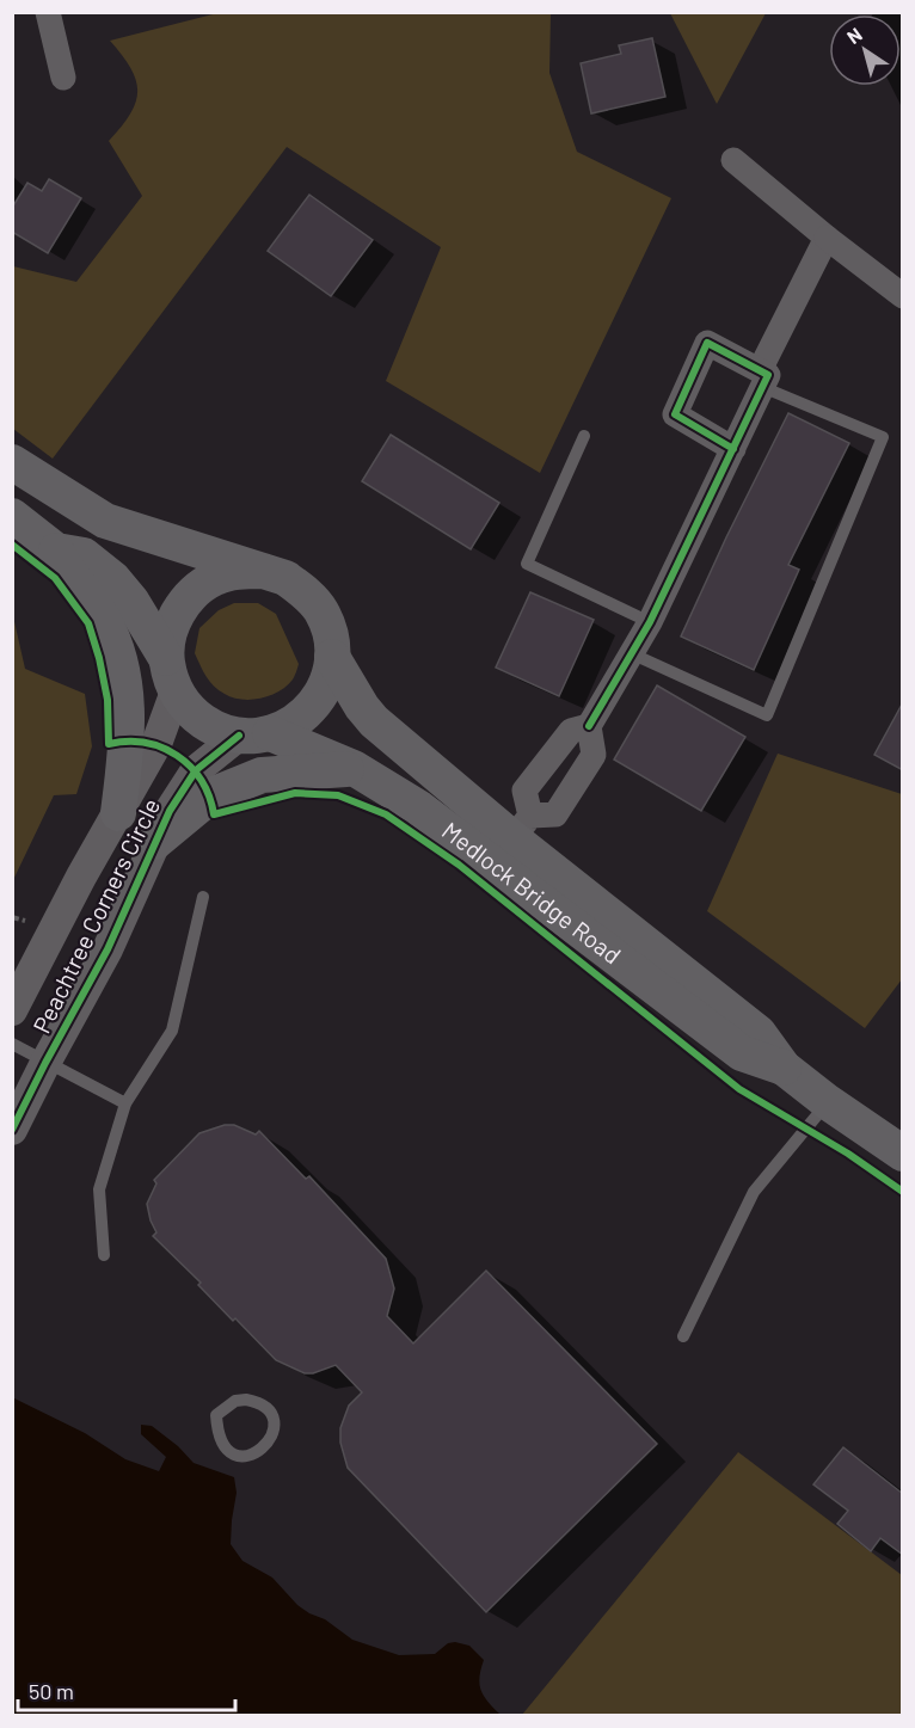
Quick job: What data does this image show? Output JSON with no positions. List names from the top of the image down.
{
  "streets": {
    "main road": ["Medlock Bridge Road"],
    "street": ["Peachtree Corners Circle"]
  },
  "crossings": [
    ["Medlock Bridge Road", "Peachtree Corners Circle"]
  ],
  "scale_bar": "50 m",
  "north": "top left"
}
